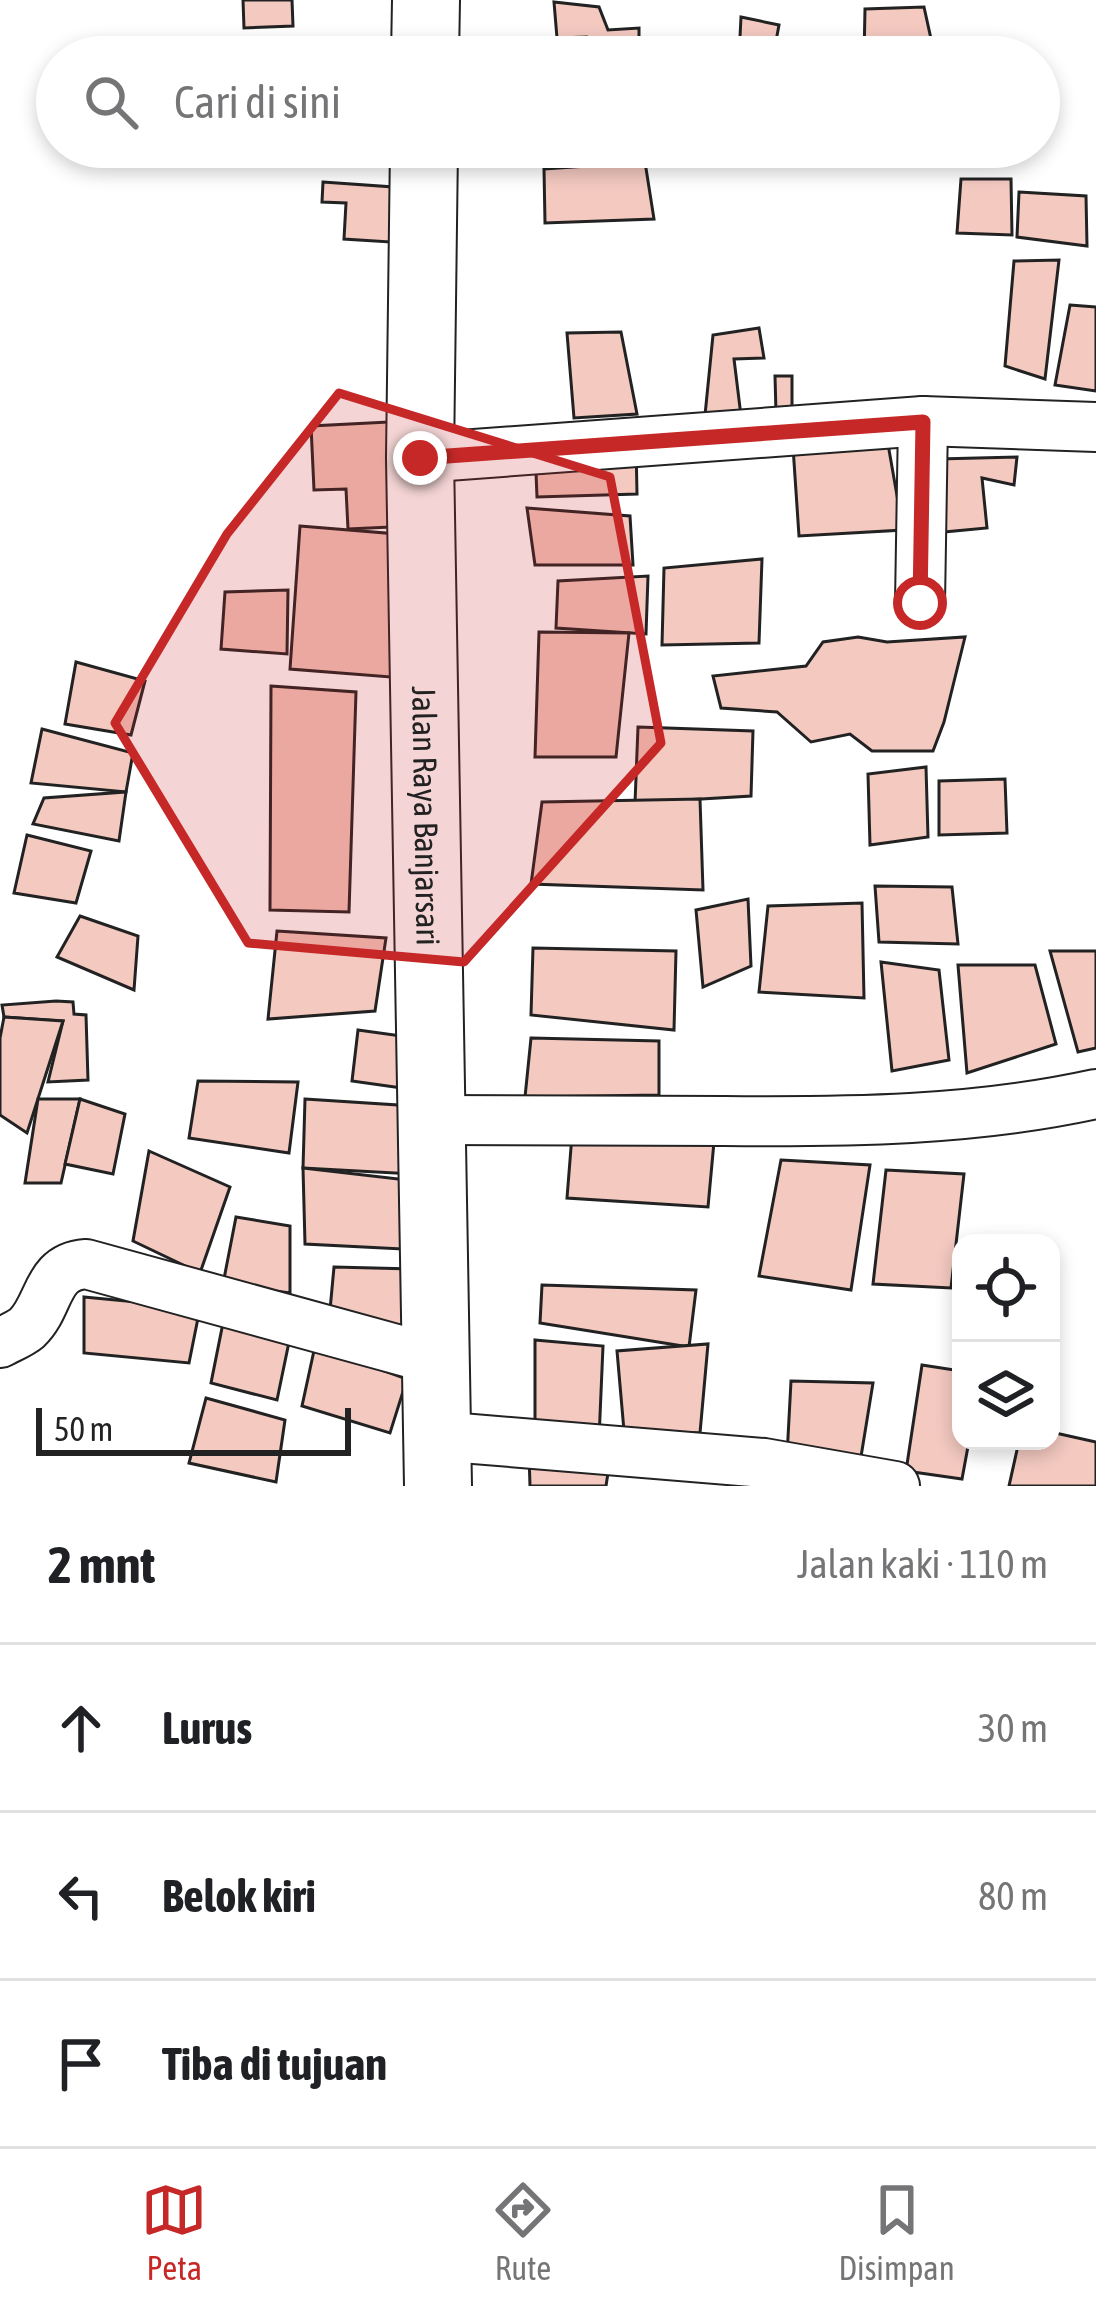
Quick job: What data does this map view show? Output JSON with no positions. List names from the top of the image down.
{
  "streets": {
    "highway": ["Jalan Raya Banjarsari"]
  },
  "scale_bar": "50 m",
  "page": {
    "search": "Cari di sini",
    "scale": "50 m",
    "heading": ["2 mnt", "Jalan kaki · 110 m"],
    "list": [
      ["Lurus", "30 m"],
      ["Belok kiri", "80 m"],
      "Tiba di tujuan"
    ],
    "nav": ["Peta", "Rute", "Disimpan"]
  }
}
